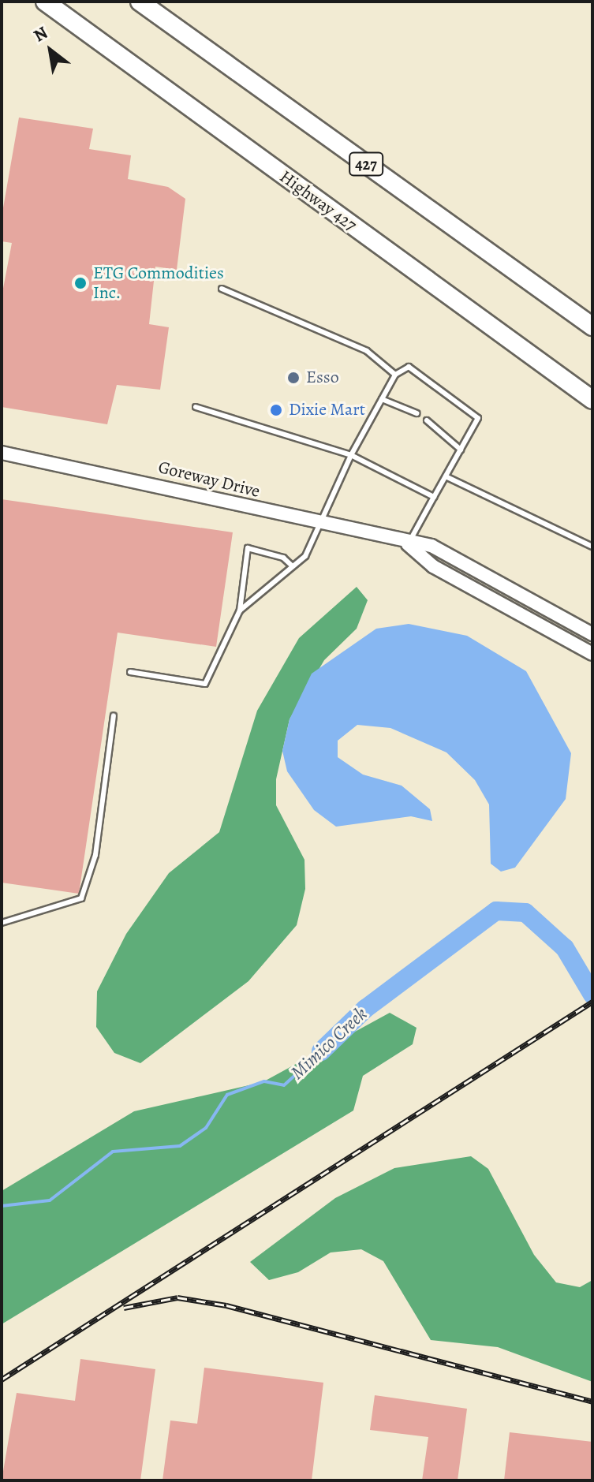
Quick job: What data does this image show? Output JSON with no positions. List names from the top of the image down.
{
  "streets": {
    "highway": ["427", "Highway 427"],
    "main road": ["Goreway Drive"]
  },
  "water": ["Mimico Creek"],
  "places": ["ETG Commodities Inc.", "Esso", "Dixie Mart"],
  "north": "top left"
}
